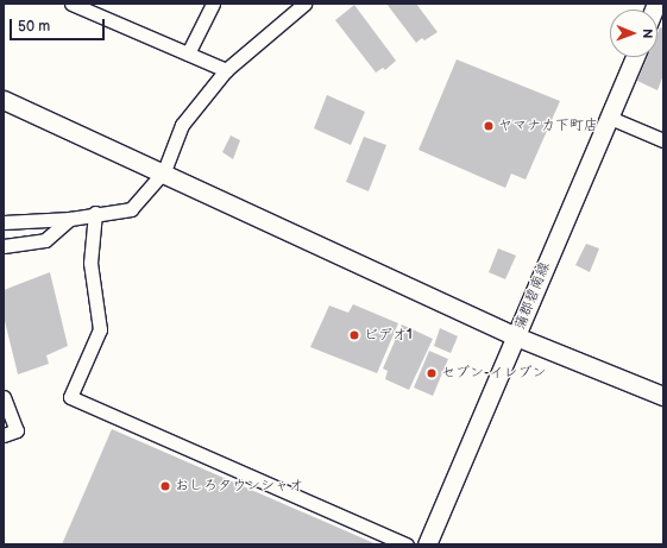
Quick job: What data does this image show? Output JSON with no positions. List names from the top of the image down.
{
  "streets": {
    "street": ["蒲郡碧南線"]
  },
  "places": [
    "ヤマナカ下町店",
    "ビデオ1",
    "セブン-イレブン",
    "おしろタウンシャオ"
  ],
  "scale_bar": "50 m",
  "north": "right"
}
